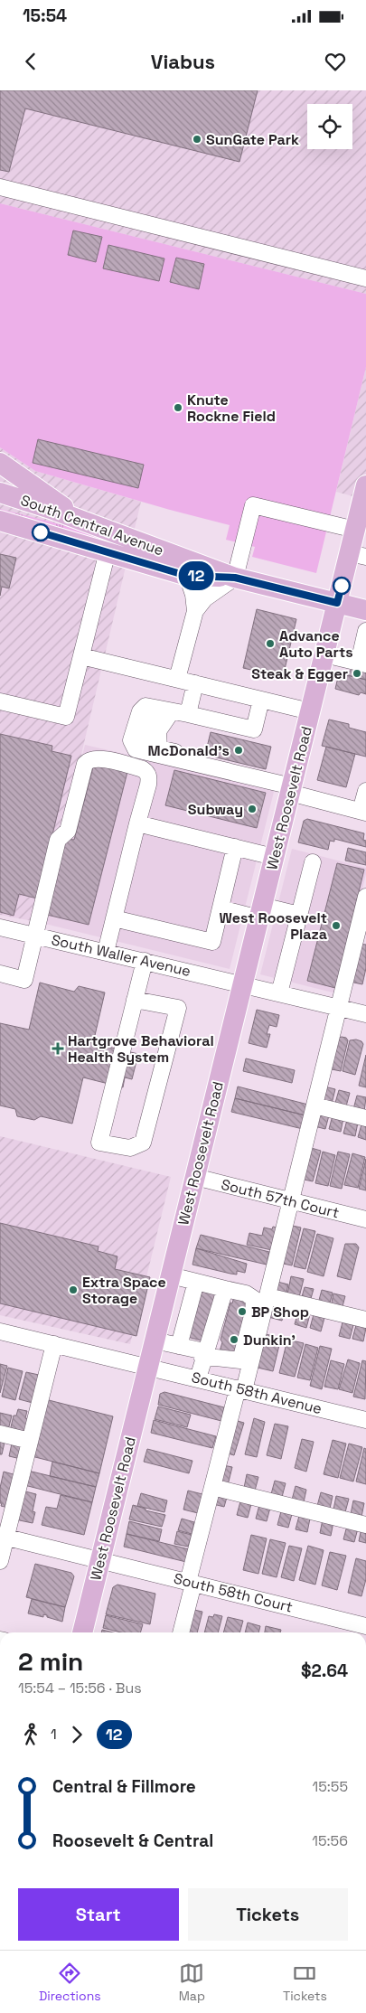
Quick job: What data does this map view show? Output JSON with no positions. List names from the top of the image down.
{
  "streets": {
    "main road": ["South Central Avenue", "West Roosevelt Road"],
    "street": [
      "South Waller Avenue",
      "South 57th Court",
      "South 58th Avenue",
      "South 58th Court"
    ]
  },
  "crossings": [
    ["South Central Avenue", "West Roosevelt Road"],
    ["West Roosevelt Road", "South Waller Avenue"],
    ["West Roosevelt Road", "South 57th Court"],
    ["West Roosevelt Road", "South 58th Avenue"],
    ["West Roosevelt Road", "South 58th Court"]
  ],
  "places": {
    "other": [
      "SunGate Park",
      "Knute Rockne Field",
      "Advance Auto Parts",
      "Steak & Egger",
      "McDonald's",
      "Subway",
      "West Roosevelt Plaza",
      "Extra Space Storage",
      "BP Shop",
      "Dunkin'"
    ],
    "health": ["Hartgrove Behavioral Health System"]
  },
  "lines": ["bus line 12"],
  "page": {
    "status": "15:54",
    "header": "Viabus",
    "on_map": "12",
    "heading": ["2 min", "15:54 – 15:56 · Bus", "$2.64"],
    "legs": ["1", "12"],
    "list": [
      {
        "name": "Central & Fillmore",
        "value": "15:55"
      },
      {
        "name": "Roosevelt & Central",
        "value": "15:56"
      }
    ],
    "buttons": ["Start", "Tickets"],
    "tabs": ["Directions", "Map", "Tickets"]
  }
}
